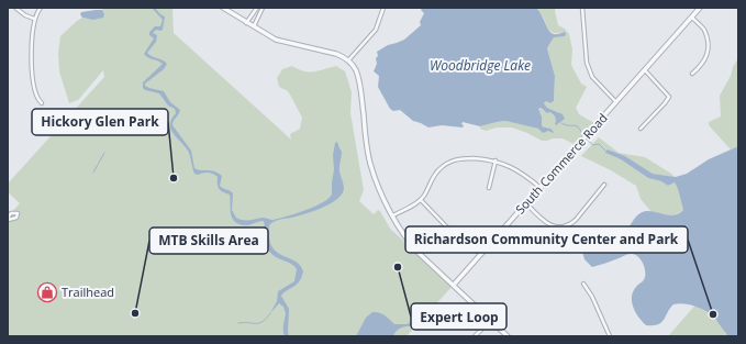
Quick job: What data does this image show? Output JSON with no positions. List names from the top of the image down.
{
  "streets": {
    "street": ["South Commerce Road"]
  },
  "water": ["Woodbridge Lake"],
  "places": {
    "other": [
      "Hickory Glen Park",
      "Expert Loop",
      "MTB Skills Area",
      "Richardson Community Center and Park"
    ],
    "shop": ["Trailhead"]
  }
}
